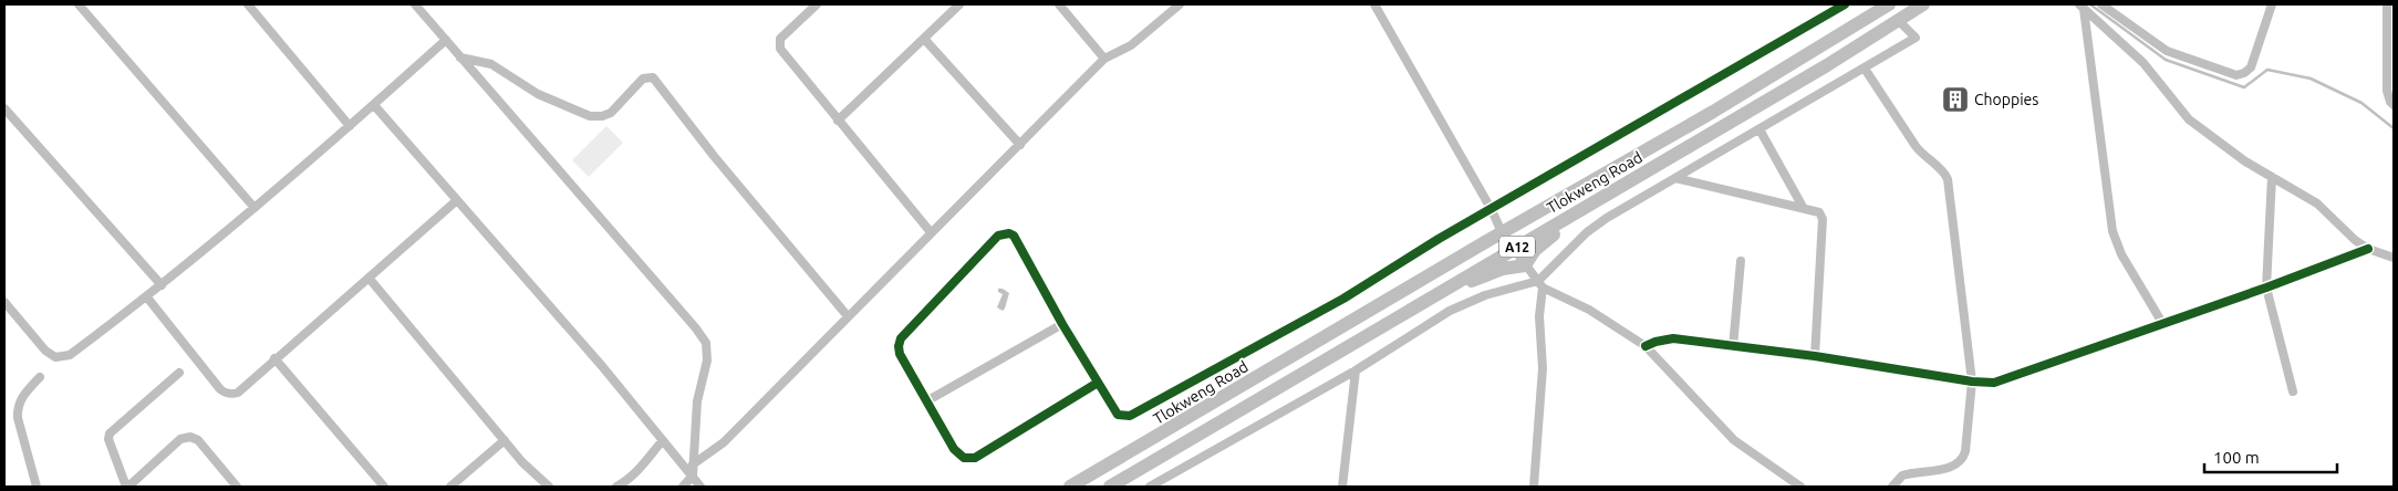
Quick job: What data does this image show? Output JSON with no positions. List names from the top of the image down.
{
  "streets": {
    "main road": ["Tlokweng Road", "A12"]
  },
  "places": {
    "building": ["Choppies"]
  },
  "scale_bar": "100 m"
}
